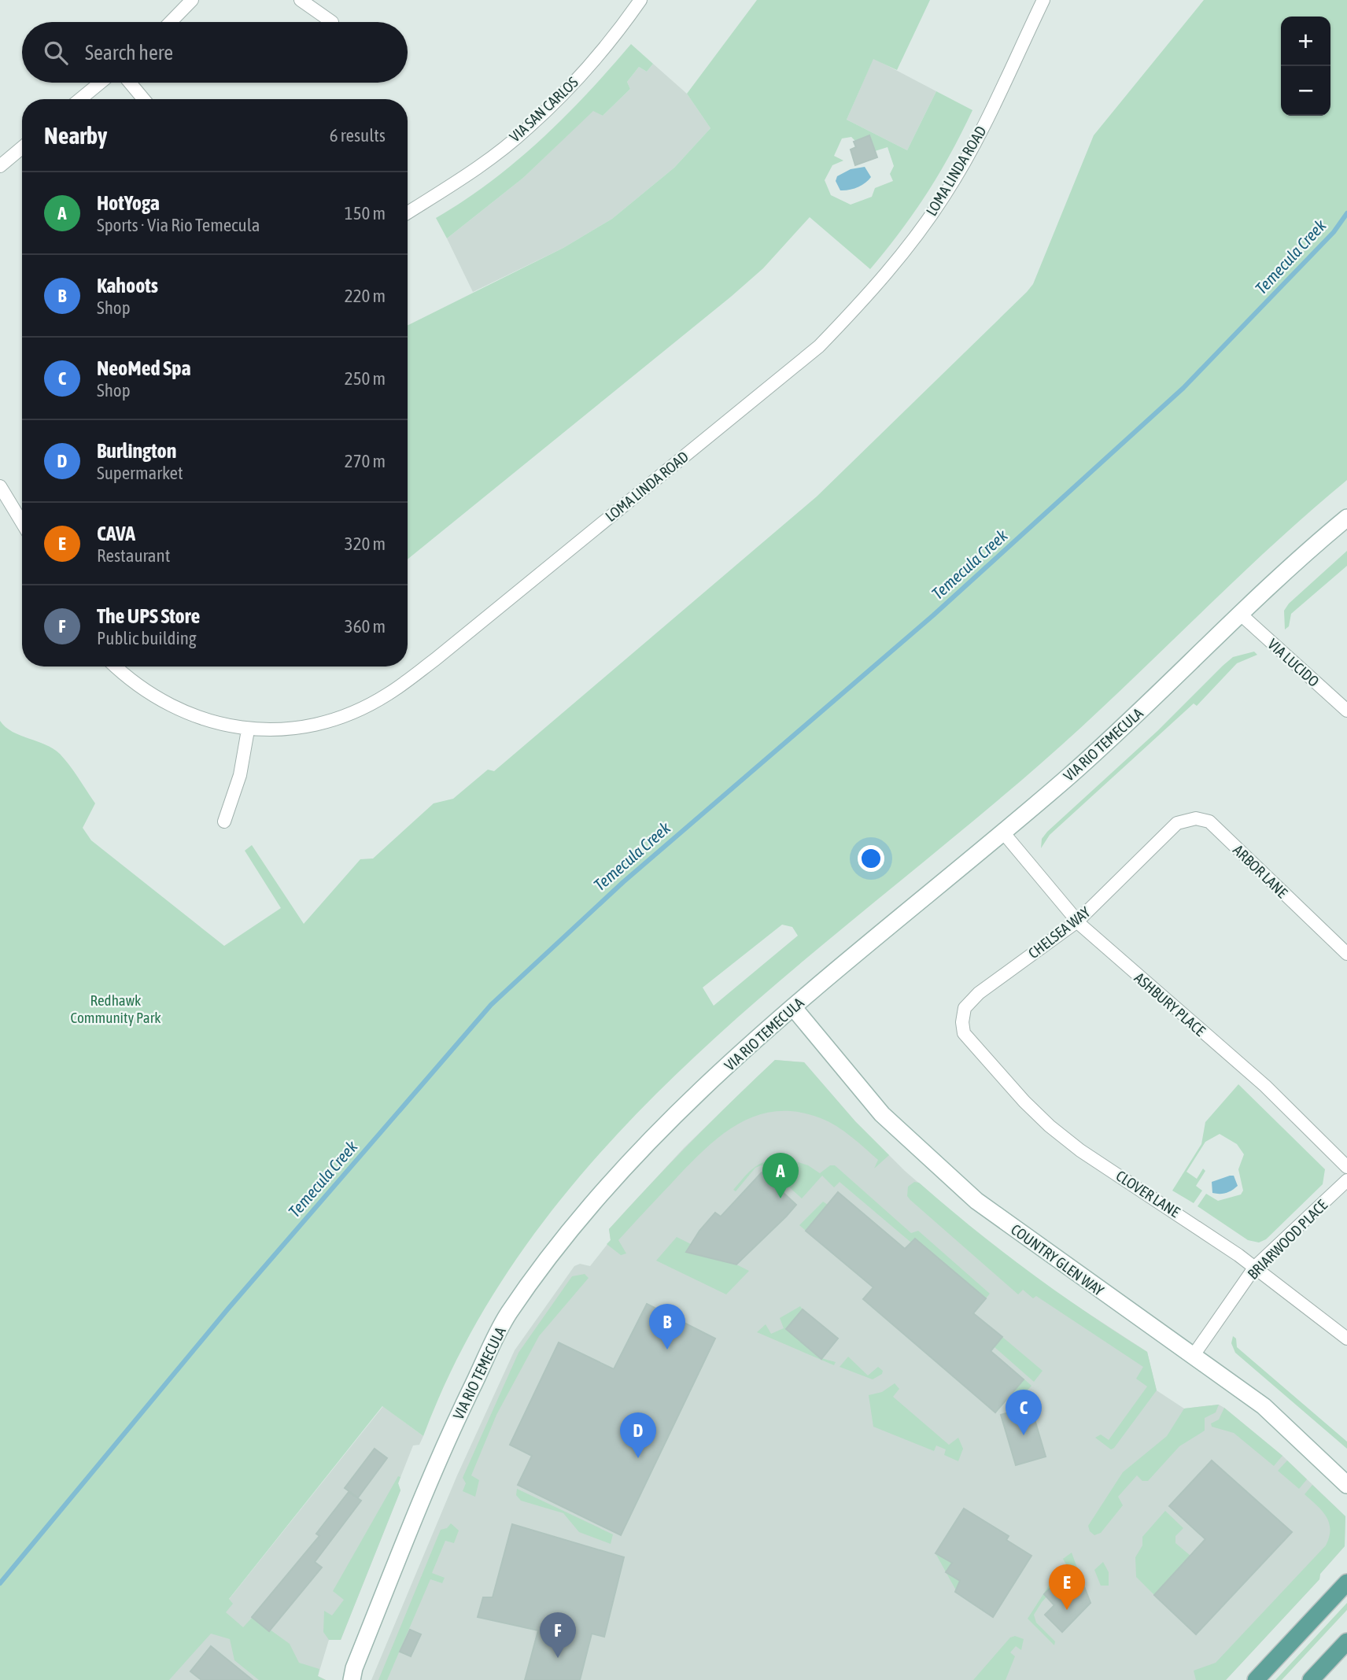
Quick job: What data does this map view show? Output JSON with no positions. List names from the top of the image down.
{
  "streets": {
    "street": [
      "VIA SAN CARLOS",
      "LOMA LINDA ROAD",
      "VIA LUCIDO",
      "VIA RIO TEMECULA",
      "ARBOR LANE",
      "CHELSEA WAY",
      "ASHBURY PLACE",
      "CLOVER LANE",
      "BRIARWOOD PLACE",
      "COUNTRY GLEN WAY"
    ]
  },
  "crossings": [
    ["VIA LUCIDO", "VIA RIO TEMECULA"],
    ["VIA RIO TEMECULA", "ASHBURY PLACE"],
    ["VIA RIO TEMECULA", "COUNTRY GLEN WAY"],
    ["ARBOR LANE", "CHELSEA WAY"],
    ["CHELSEA WAY", "ASHBURY PLACE"],
    ["CHELSEA WAY", "CLOVER LANE"],
    ["CLOVER LANE", "BRIARWOOD PLACE"],
    ["BRIARWOOD PLACE", "COUNTRY GLEN WAY"]
  ],
  "water": ["Temecula Creek"],
  "parks": ["Redhawk Community Park"],
  "page": {
    "map_buttons": ["+", "−"],
    "search": "Search here",
    "heading": ["Nearby", "6 results"],
    "list": [
      {
        "mark": "A",
        "name": "HotYoga",
        "note": "Sports · Via Rio Temecula",
        "value": "150 m"
      },
      {
        "mark": "B",
        "name": "Kahoots",
        "note": "Shop",
        "value": "220 m"
      },
      {
        "mark": "C",
        "name": "NeoMed Spa",
        "note": "Shop",
        "value": "250 m"
      },
      {
        "mark": "D",
        "name": "Burlington",
        "note": "Supermarket",
        "value": "270 m"
      },
      {
        "mark": "E",
        "name": "CAVA",
        "note": "Restaurant",
        "value": "320 m"
      },
      {
        "mark": "F",
        "name": "The UPS Store",
        "note": "Public building",
        "value": "360 m"
      }
    ],
    "pins": [
      "A",
      "B",
      "C",
      "D",
      "E",
      "F"
    ]
  }
}
